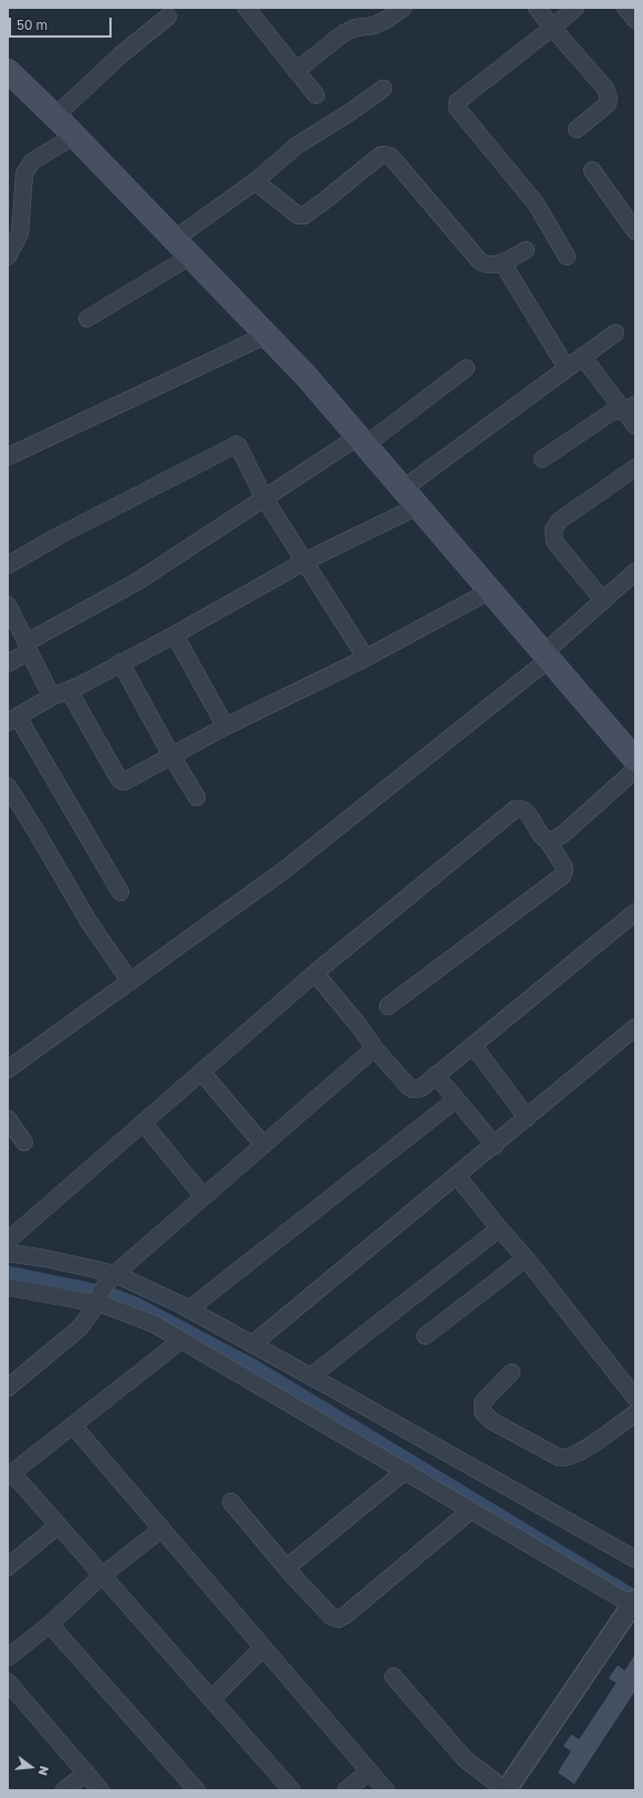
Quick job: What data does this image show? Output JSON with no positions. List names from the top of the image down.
{
  "scale_bar": "50 m",
  "north": "right"
}
